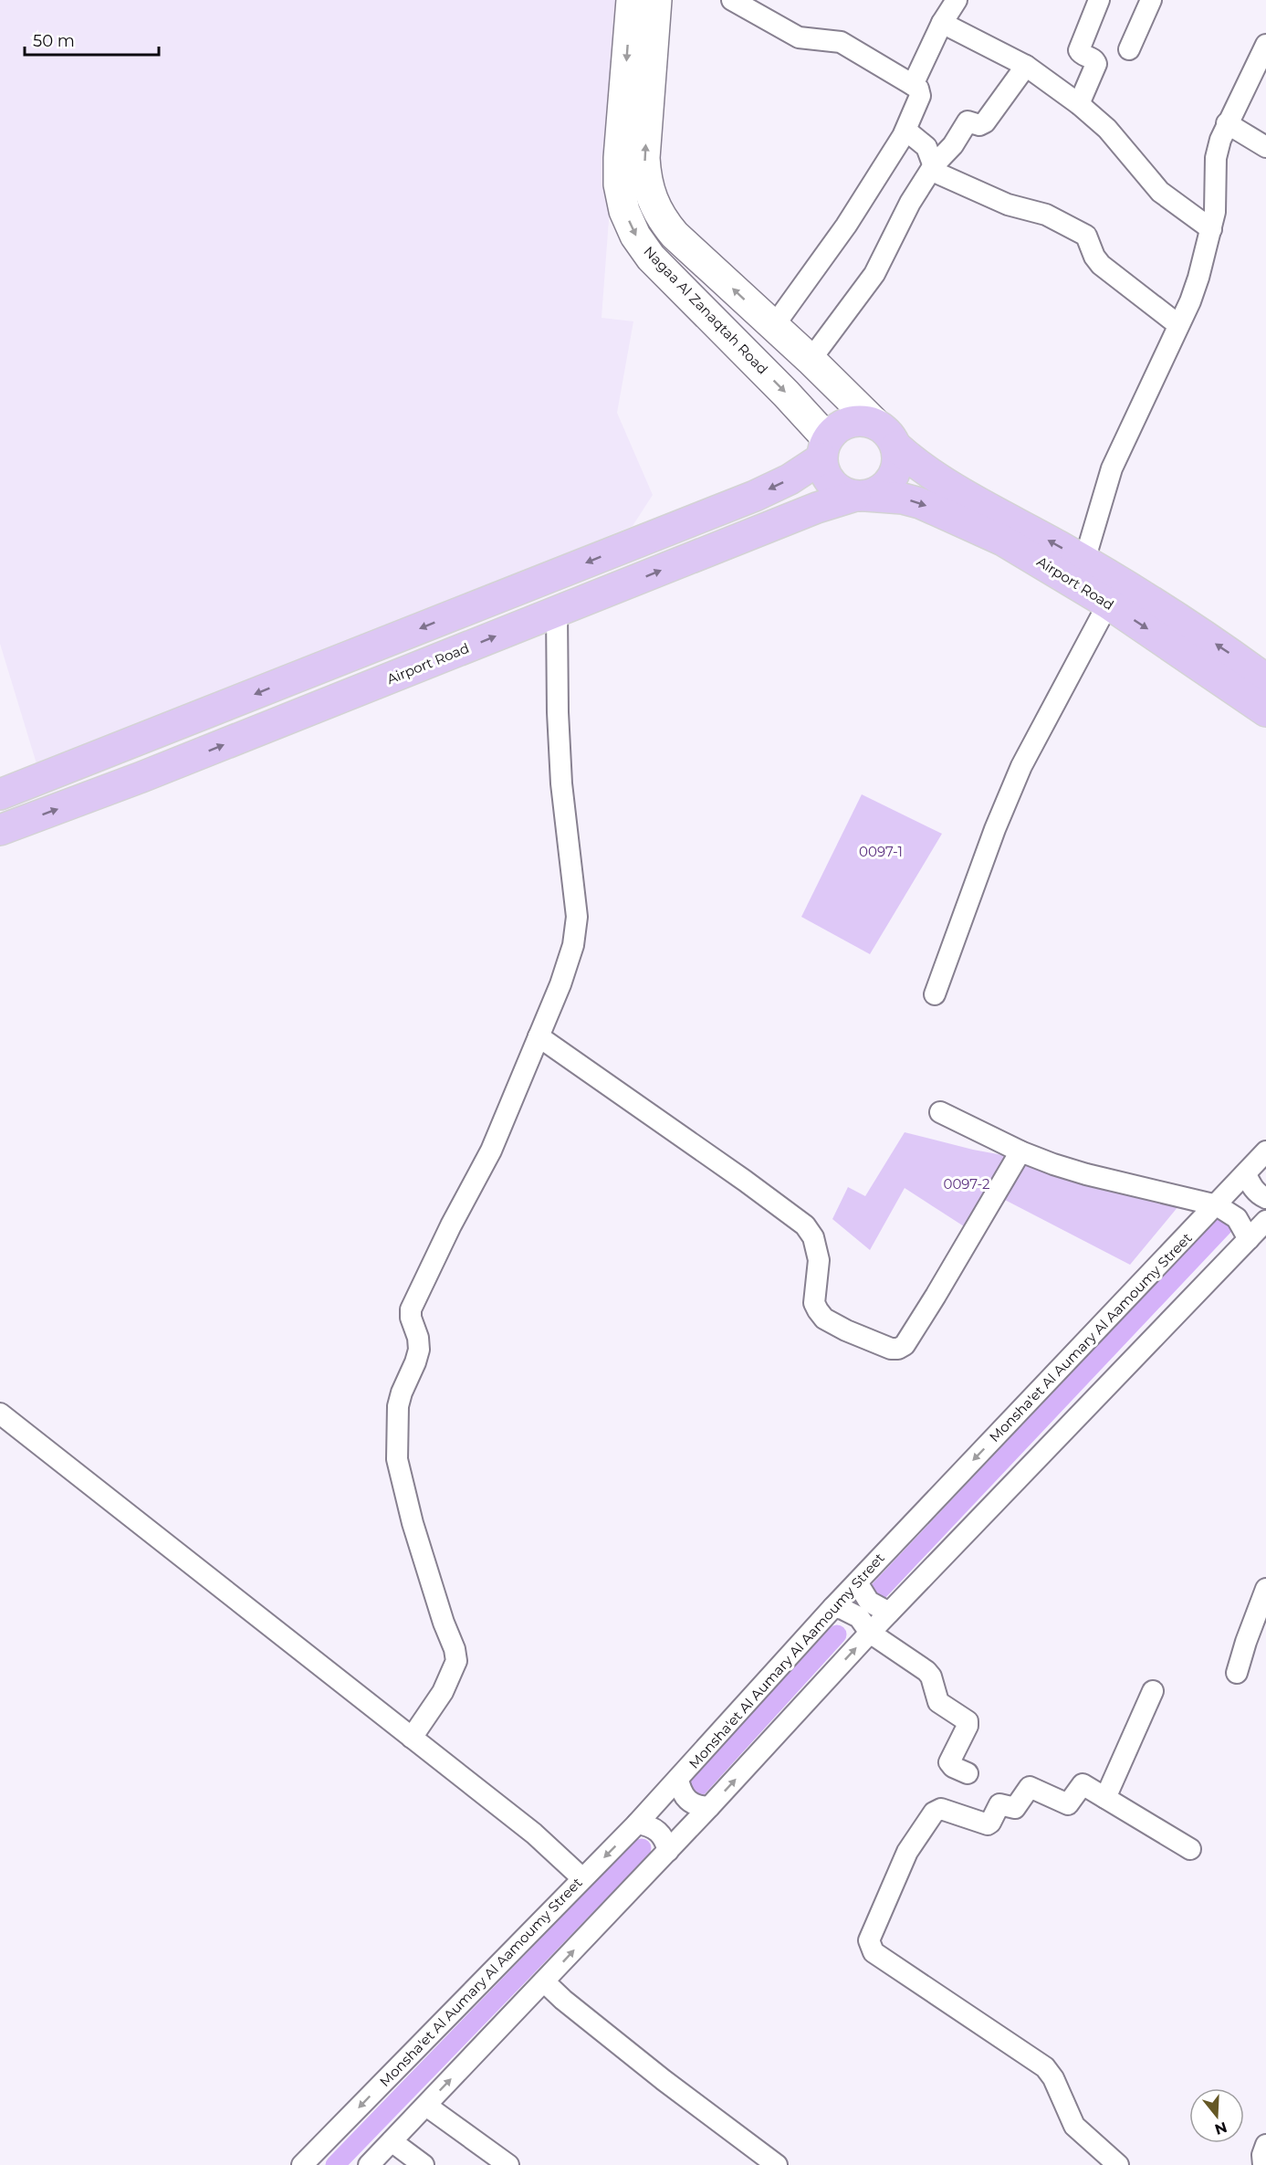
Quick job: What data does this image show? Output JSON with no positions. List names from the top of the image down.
{
  "streets": {
    "main road": ["Airport Road"],
    "street": ["Nagaa Al Zanaqtah Road", "Monsha'et Al Aumary Al Aamoumy Street"]
  },
  "crossings": [
    ["Nagaa Al Zanaqtah Road", "Airport Road"]
  ],
  "parks": ["0097-1", "0097-2"],
  "scale_bar": "50 m",
  "north": "bottom"
}
